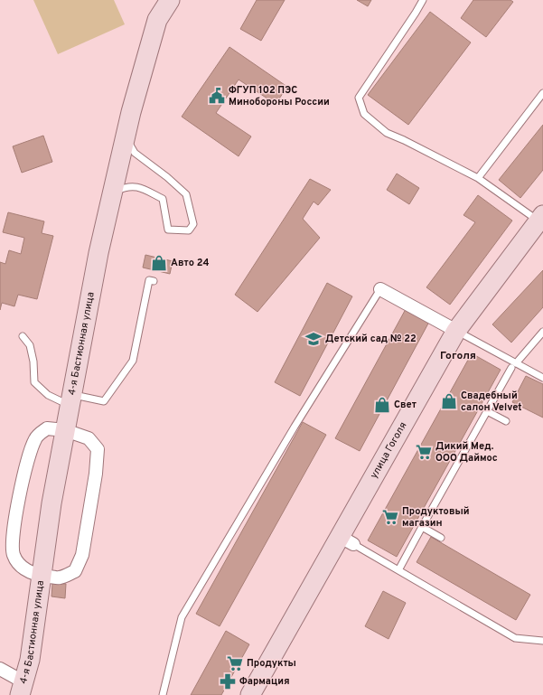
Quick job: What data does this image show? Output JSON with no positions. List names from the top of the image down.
{
  "streets": {
    "main road": ["4-я Бастионная улица", "улица Гоголя"]
  },
  "districts": ["Гоголя"],
  "places": {
    "public building": ["ФГУП 102 ПЭС Минобороны России"],
    "shop": ["Авто 24", "Свадебный салон Velvet", "Свет"],
    "school or university": ["Детский сад № 22"],
    "supermarket": ["Дикий Мед. ООО Даймос", "Продуктовый магазин", "Продукты"],
    "pharmacy": ["Фармация"]
  }
}
